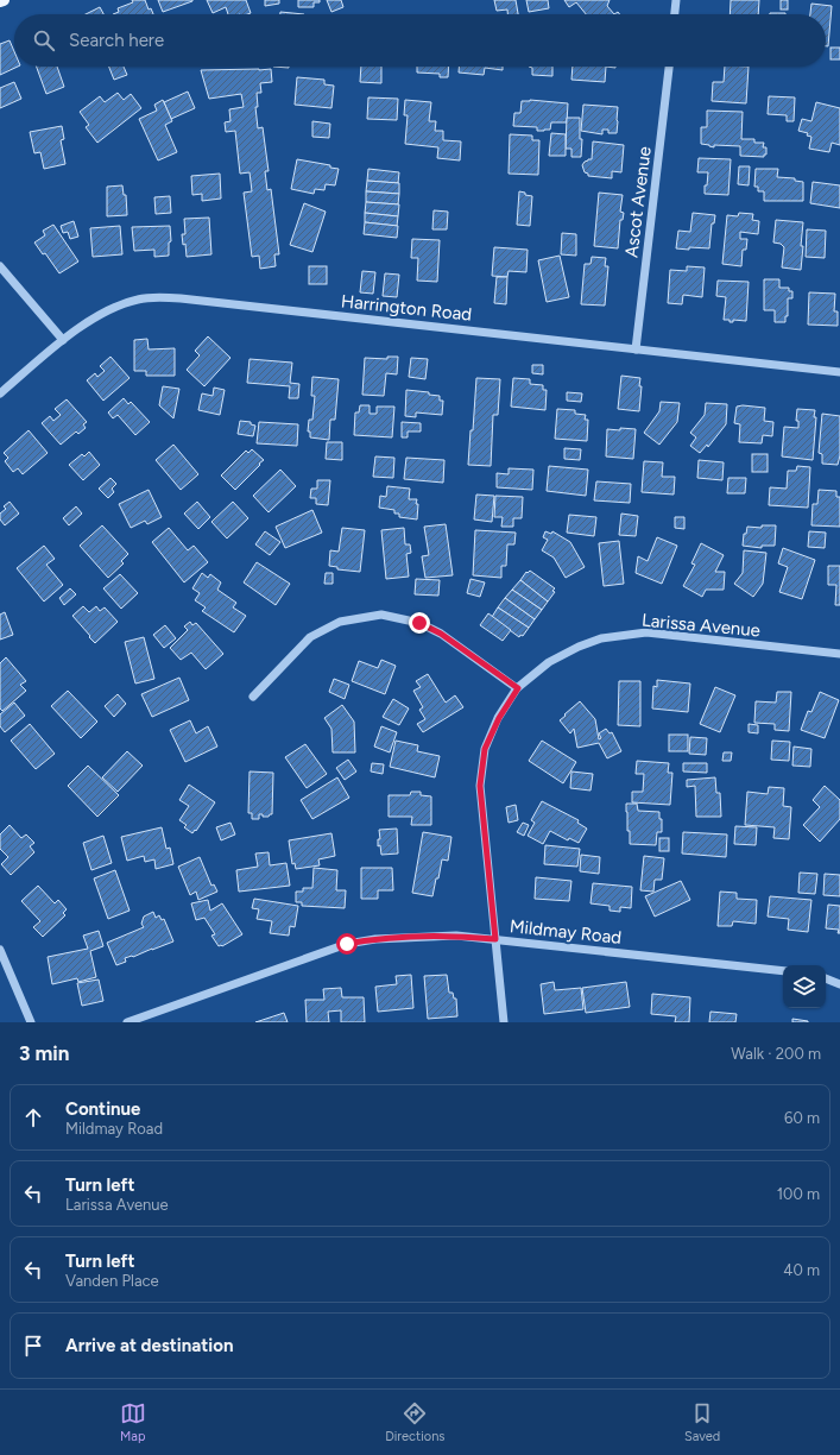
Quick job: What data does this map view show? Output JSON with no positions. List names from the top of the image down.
{
  "streets": {
    "street": [
      "Ascot Avenue",
      "Harrington Road",
      "Larissa Avenue",
      "Mildmay Road"
    ]
  },
  "crossings": [
    ["Ascot Avenue", "Harrington Road"],
    ["Larissa Avenue", "Mildmay Road"]
  ],
  "page": {
    "search": "Search here",
    "heading": ["3 min", "Walk · 200 m"],
    "list": [
      ["Continue", "Mildmay Road", "60 m"],
      ["Turn left", "Larissa Avenue", "100 m"],
      ["Turn left", "Vanden Place", "40 m"],
      "Arrive at destination"
    ],
    "nav": ["Map", "Directions", "Saved"]
  }
}
